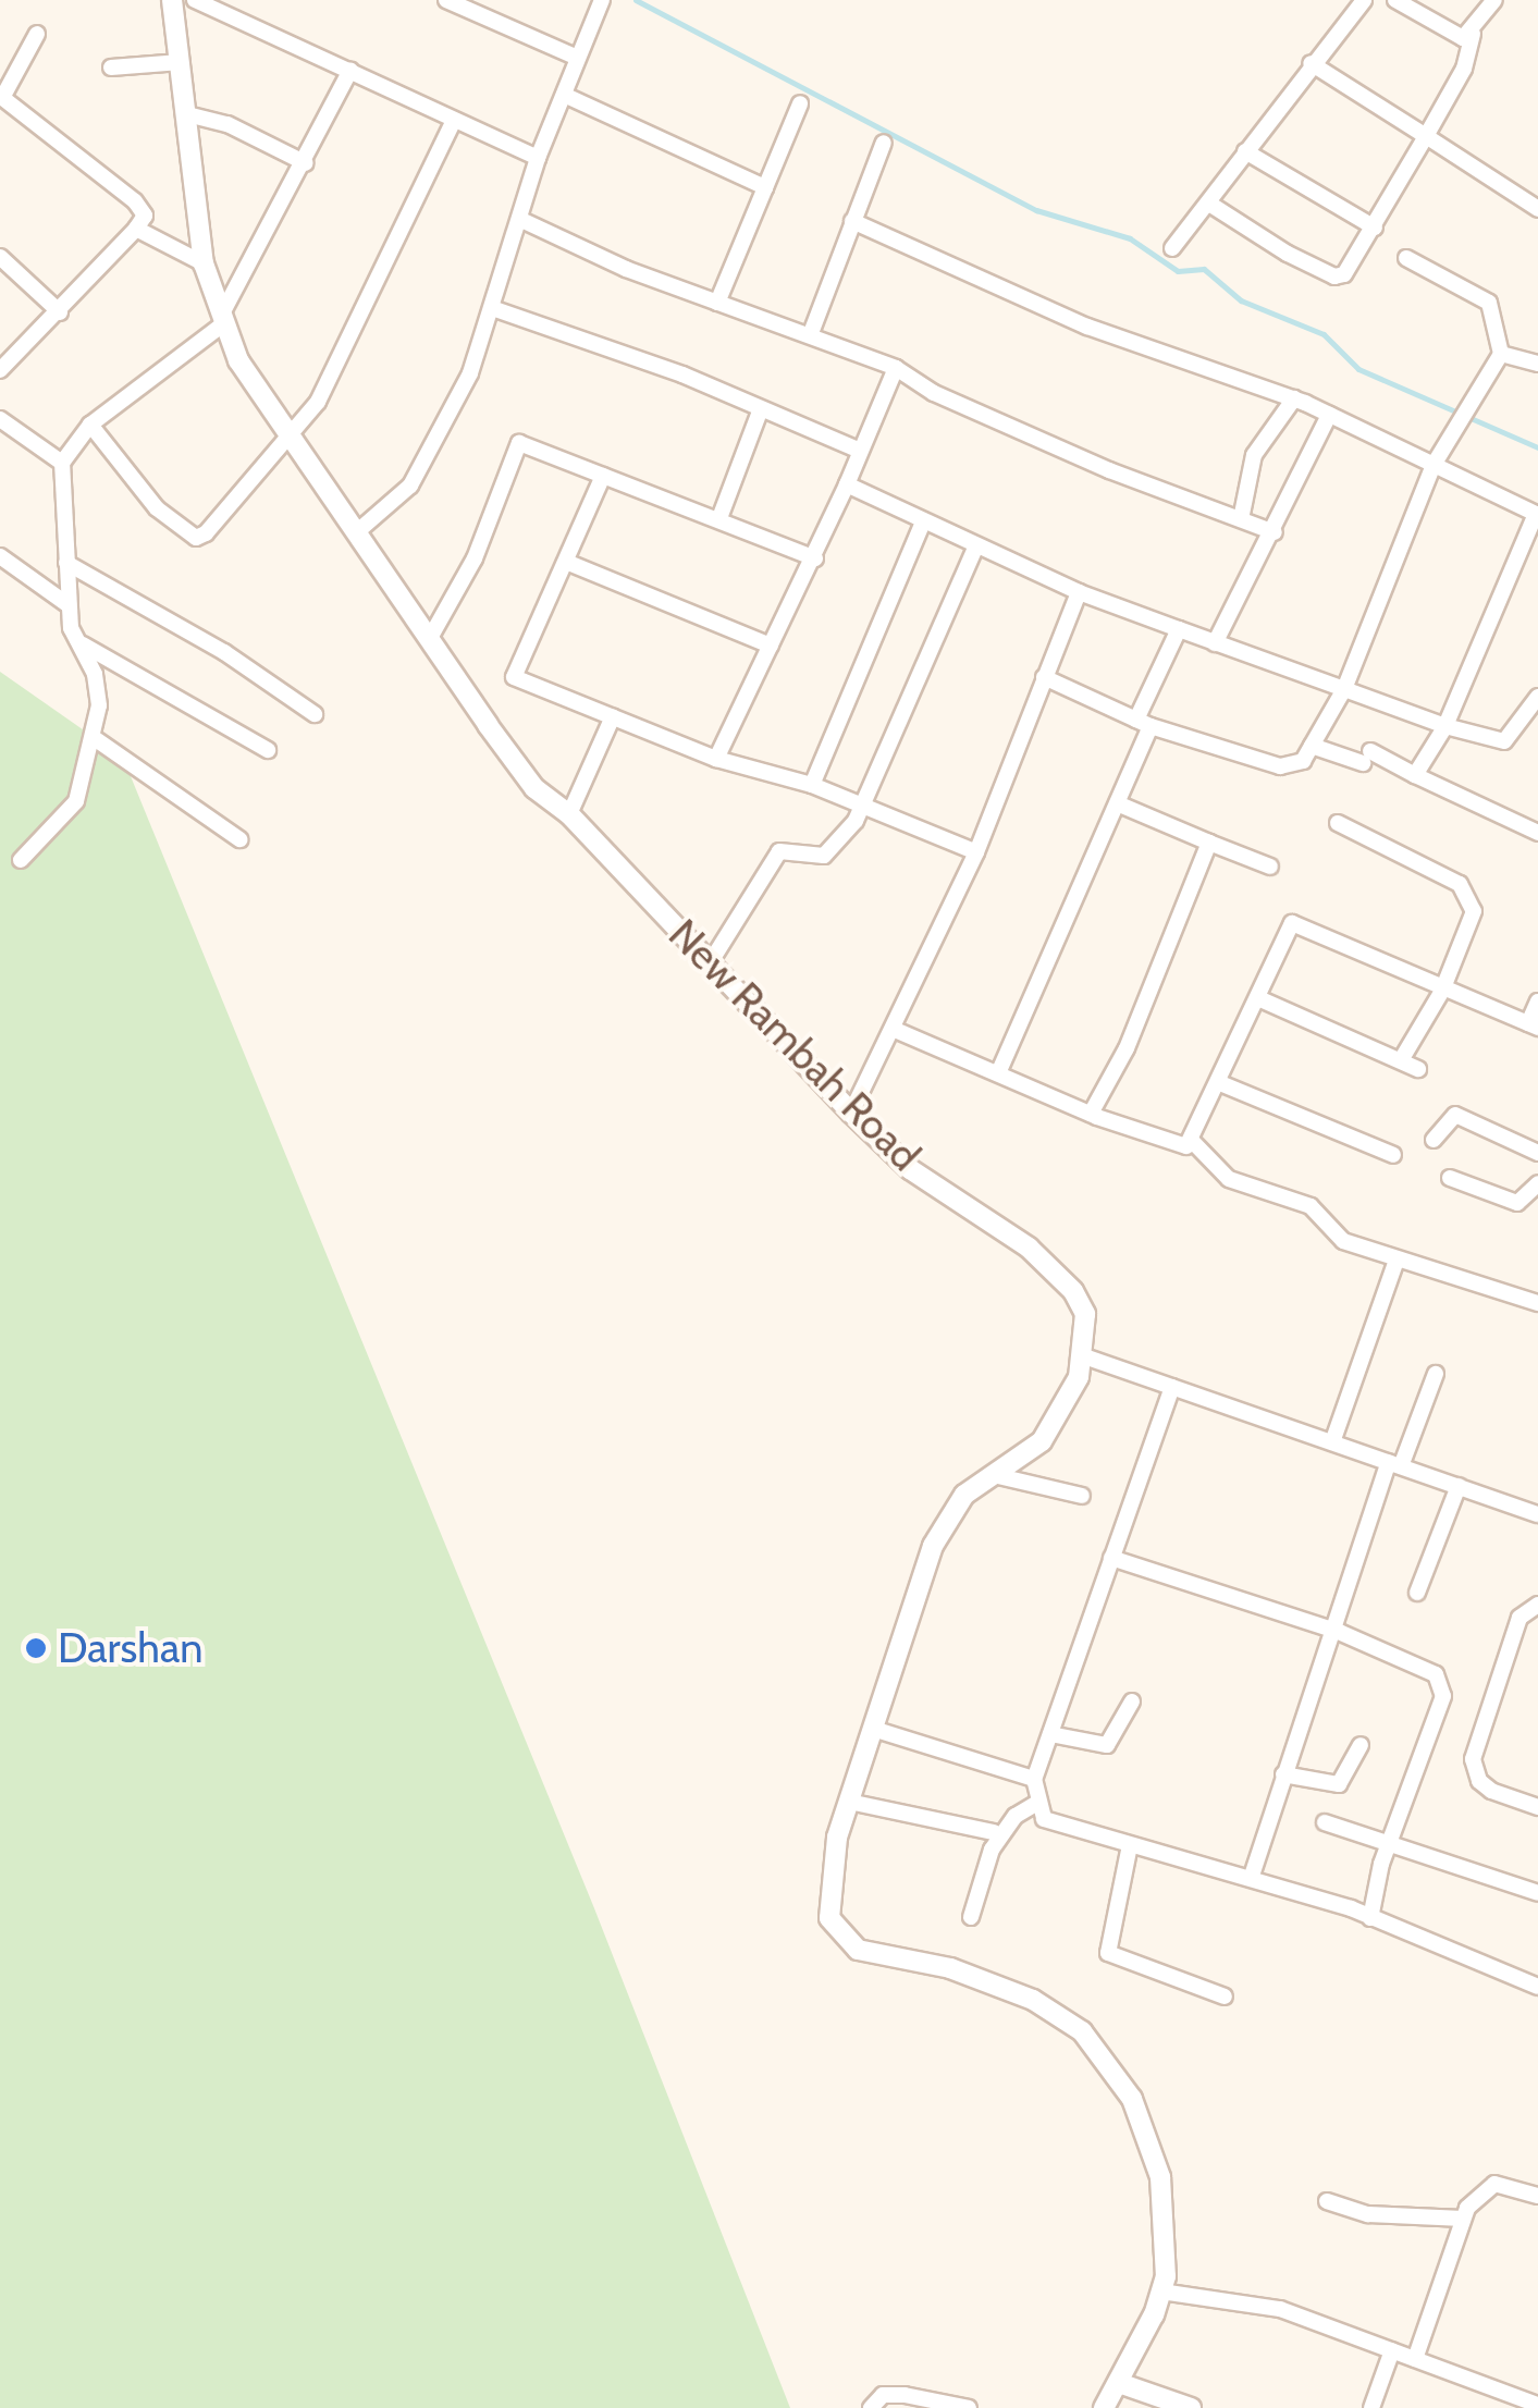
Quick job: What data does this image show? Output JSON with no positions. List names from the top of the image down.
{
  "streets": {
    "street": ["New Rambah Road"]
  },
  "places": ["Darshan"]
}
